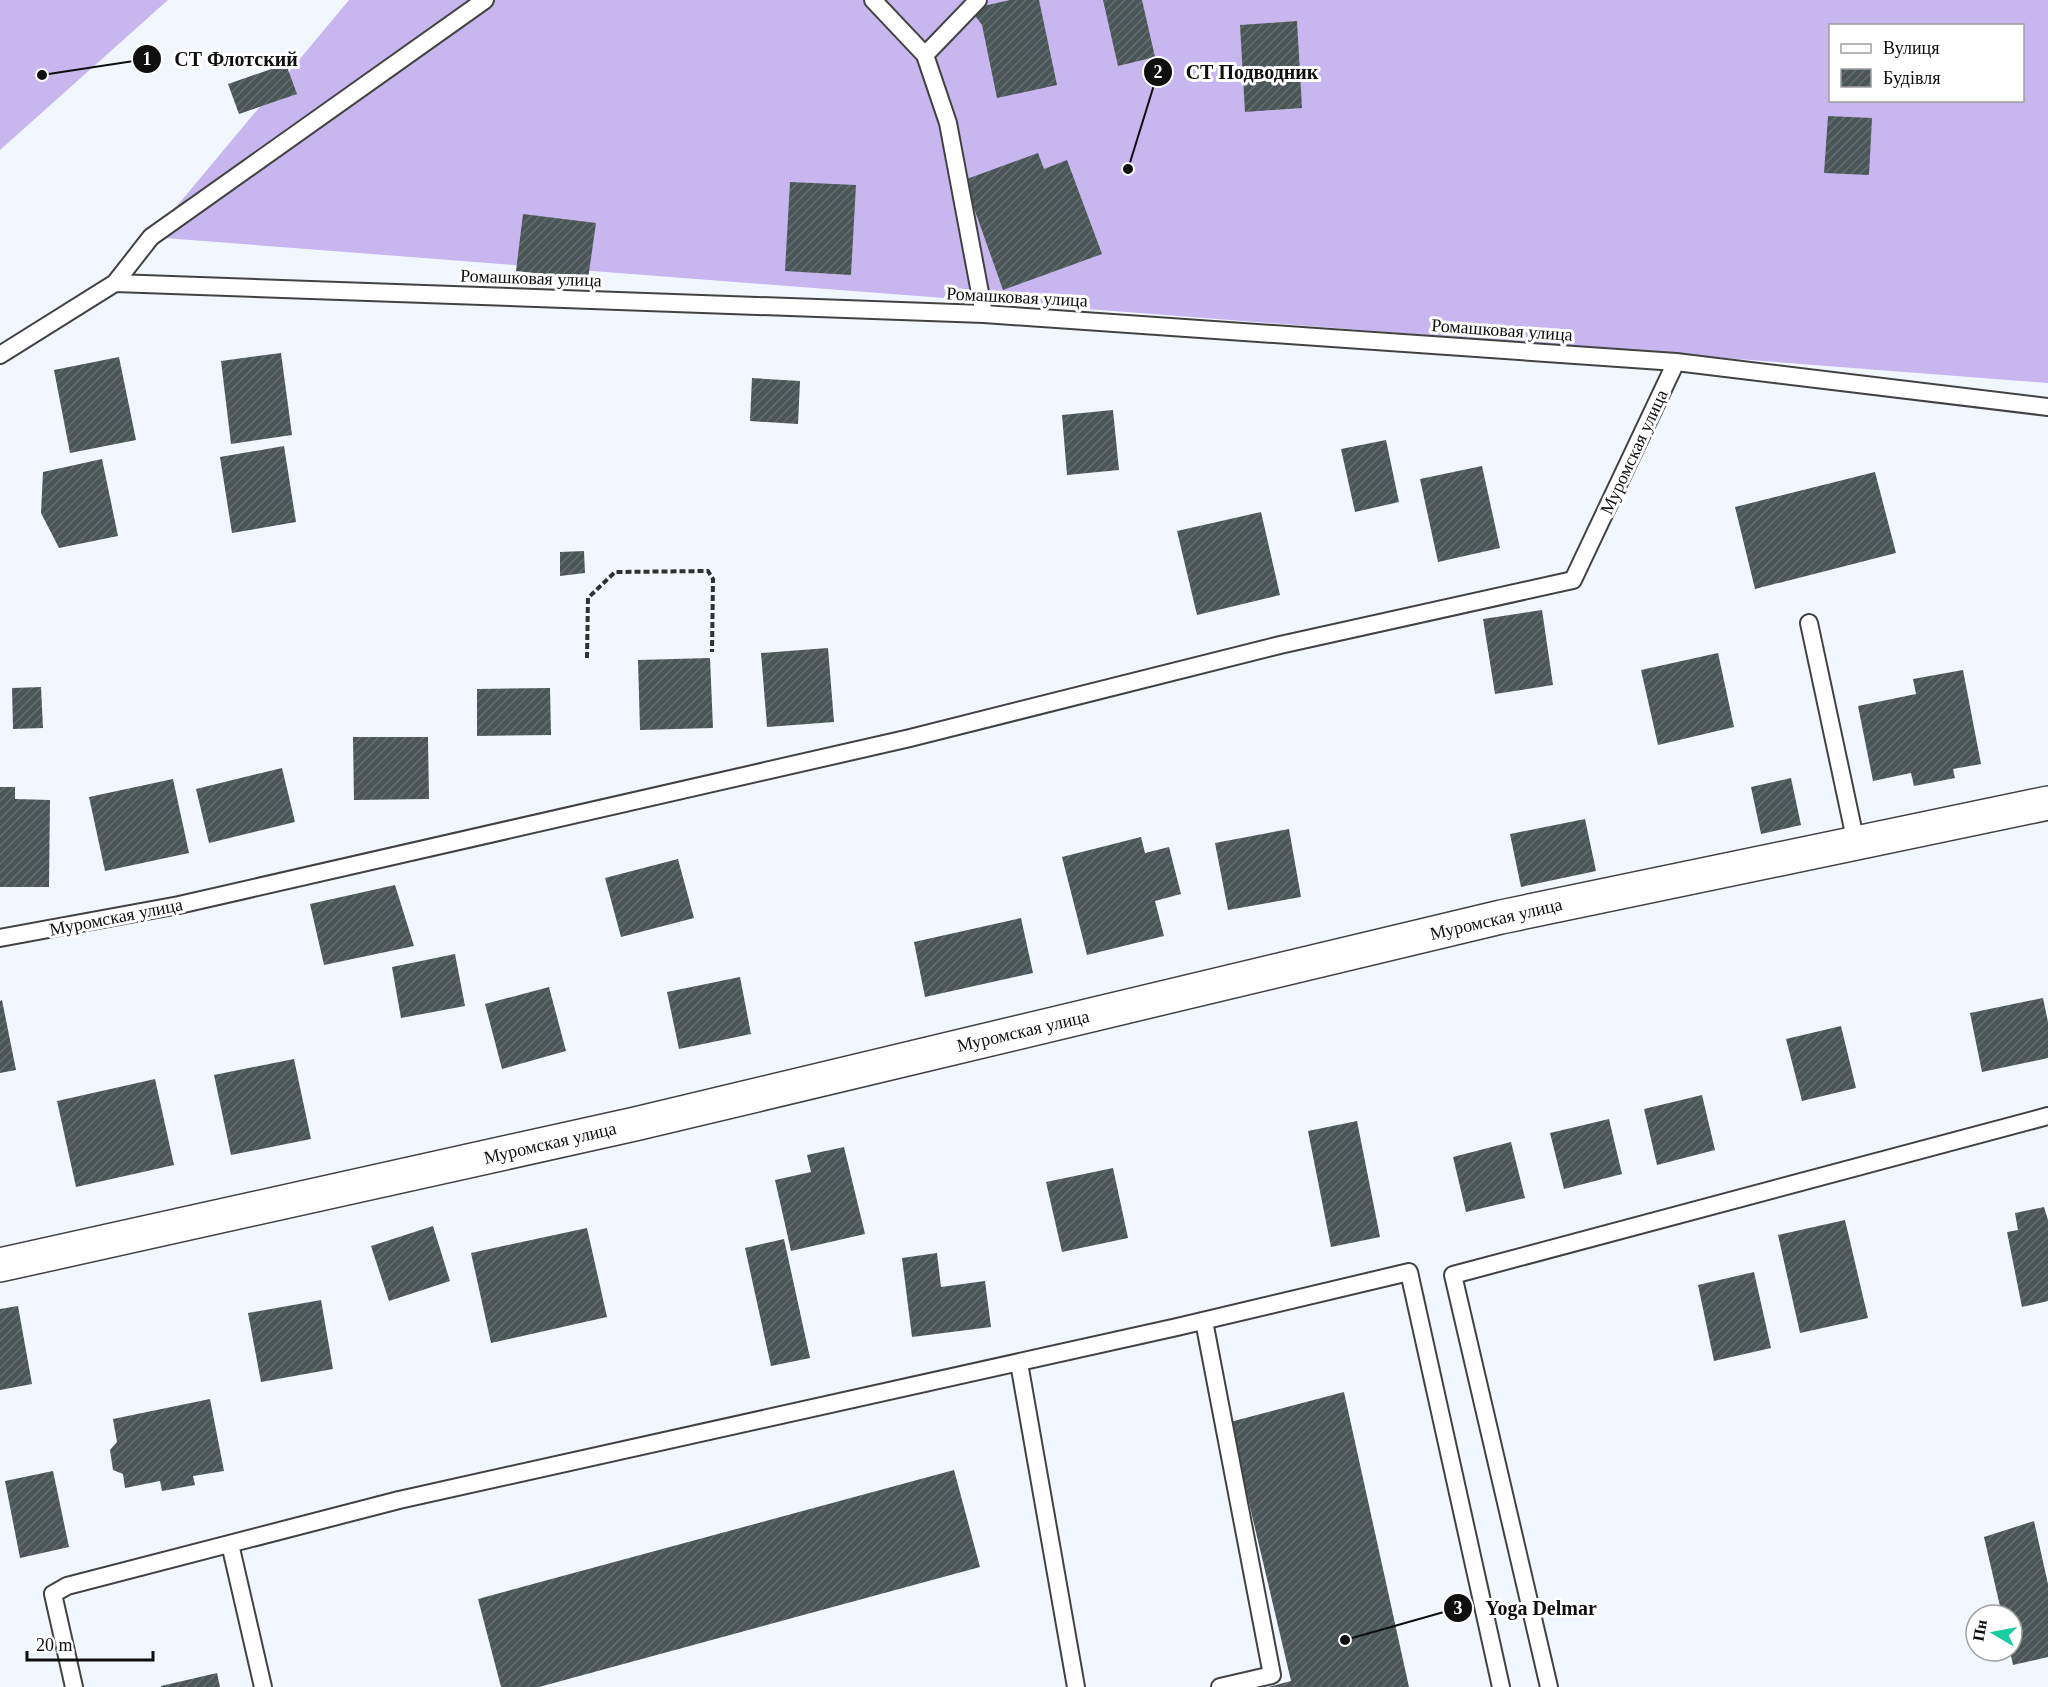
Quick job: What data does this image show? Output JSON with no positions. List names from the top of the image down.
{
  "streets": {
    "street": ["Муромская улица"],
    "lane": ["Ромашковая улица"]
  },
  "crossings": [
    ["Ромашковая улица", "Муромская улица"]
  ],
  "places": ["СТ Флотский", "СТ Подводник", "Yoga Delmar"],
  "legend": ["Вулиця", "Будівля"],
  "scale_bar": "20 m",
  "north": "left"
}
